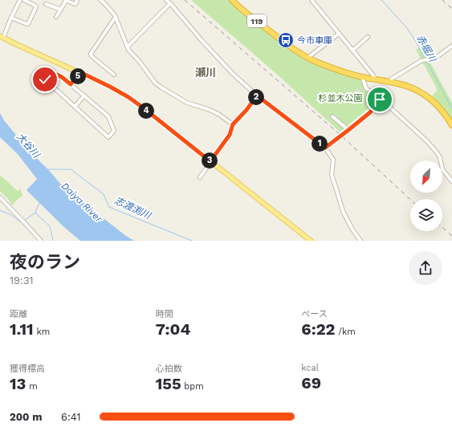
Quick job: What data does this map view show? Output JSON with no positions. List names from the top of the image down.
{
  "streets": {
    "highway": ["119"]
  },
  "districts": ["瀬川"],
  "water": [
    "赤堀川",
    "大谷川",
    "Daiya River",
    "志渡渕川"
  ],
  "parks": ["杉並木公園"],
  "places": {
    "bus stop": ["今市車庫"]
  },
  "north": "bottom left",
  "page": {
    "pins": [
      "5",
      "2",
      "4",
      "1",
      "3"
    ],
    "heading": ["夜のラン", "19:31"],
    "stats": [
      ["距離", "1.11 km"],
      ["時間", "7:04"],
      ["ペース", "6:22 /km"],
      ["獲得標高", "13 m"],
      ["心拍数", "155 bpm"],
      ["kcal", "69"]
    ],
    "list": [
      {
        "name": "200 m",
        "note": "6:41"
      }
    ]
  }
}
